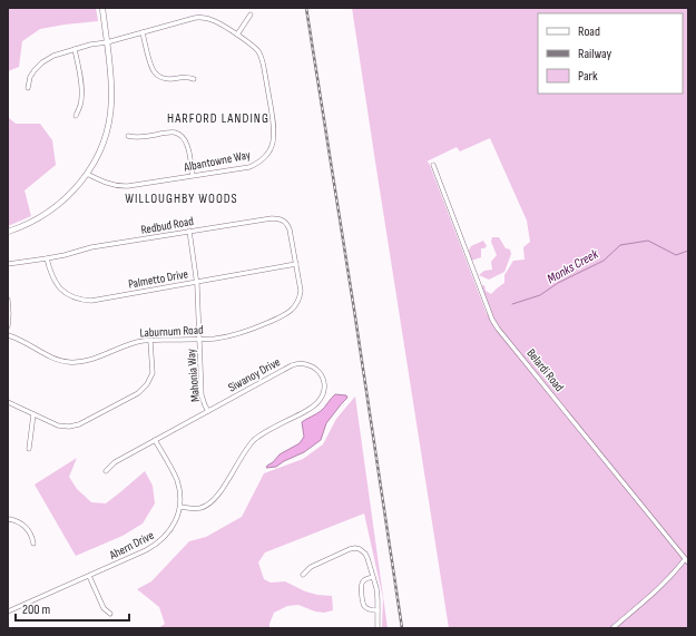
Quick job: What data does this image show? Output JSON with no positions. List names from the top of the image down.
{
  "streets": {
    "street": [
      "Albantowne Way",
      "Redbud Road",
      "Palmetto Drive",
      "Laburnum Road",
      "Belardi Road",
      "Siwanoy Drive",
      "Mahonia Way",
      "Ahern Drive"
    ]
  },
  "crossings": [
    ["Redbud Road", "Palmetto Drive"],
    ["Redbud Road", "Laburnum Road"],
    ["Redbud Road", "Mahonia Way"],
    ["Palmetto Drive", "Laburnum Road"],
    ["Palmetto Drive", "Mahonia Way"],
    ["Laburnum Road", "Mahonia Way"],
    ["Siwanoy Drive", "Mahonia Way"],
    ["Siwanoy Drive", "Ahern Drive"]
  ],
  "districts": ["HARFORD LANDING", "WILLOUGHBY WOODS"],
  "water": ["Monks Creek"],
  "legend": ["Road", "Railway", "Park"],
  "scale_bar": "200 m"
}
